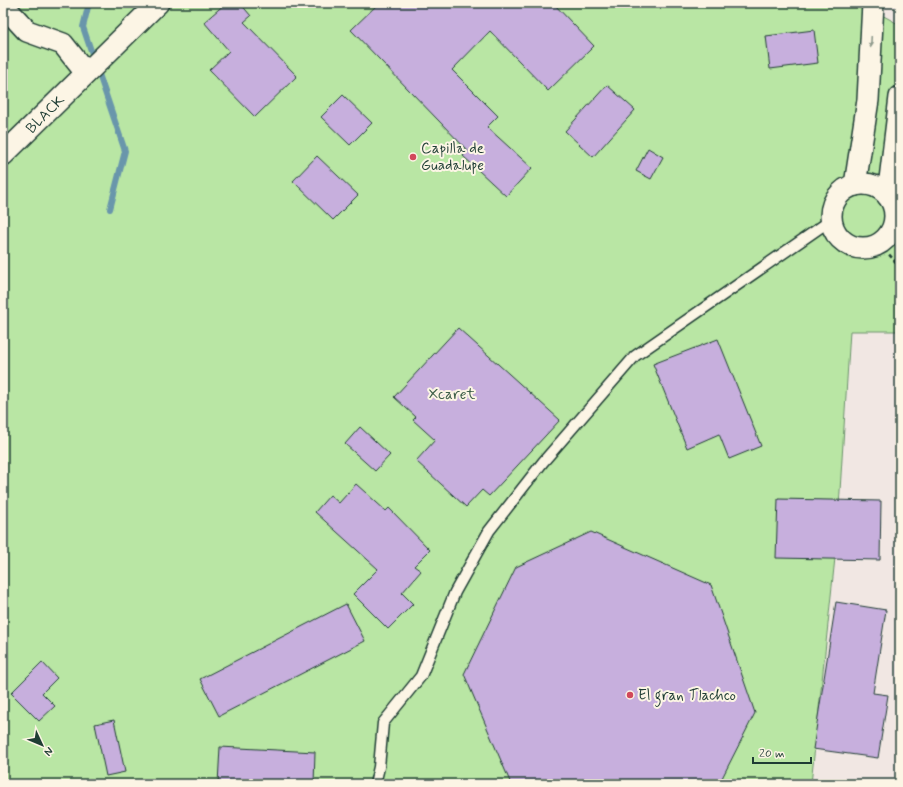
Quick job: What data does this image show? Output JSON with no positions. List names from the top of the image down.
{
  "streets": {
    "street": ["BLACK"]
  },
  "parks": ["Xcaret"],
  "places": ["Capilla de Guadalupe", "El gran Tlachco"],
  "scale_bar": "20 m",
  "north": "bottom right"
}
